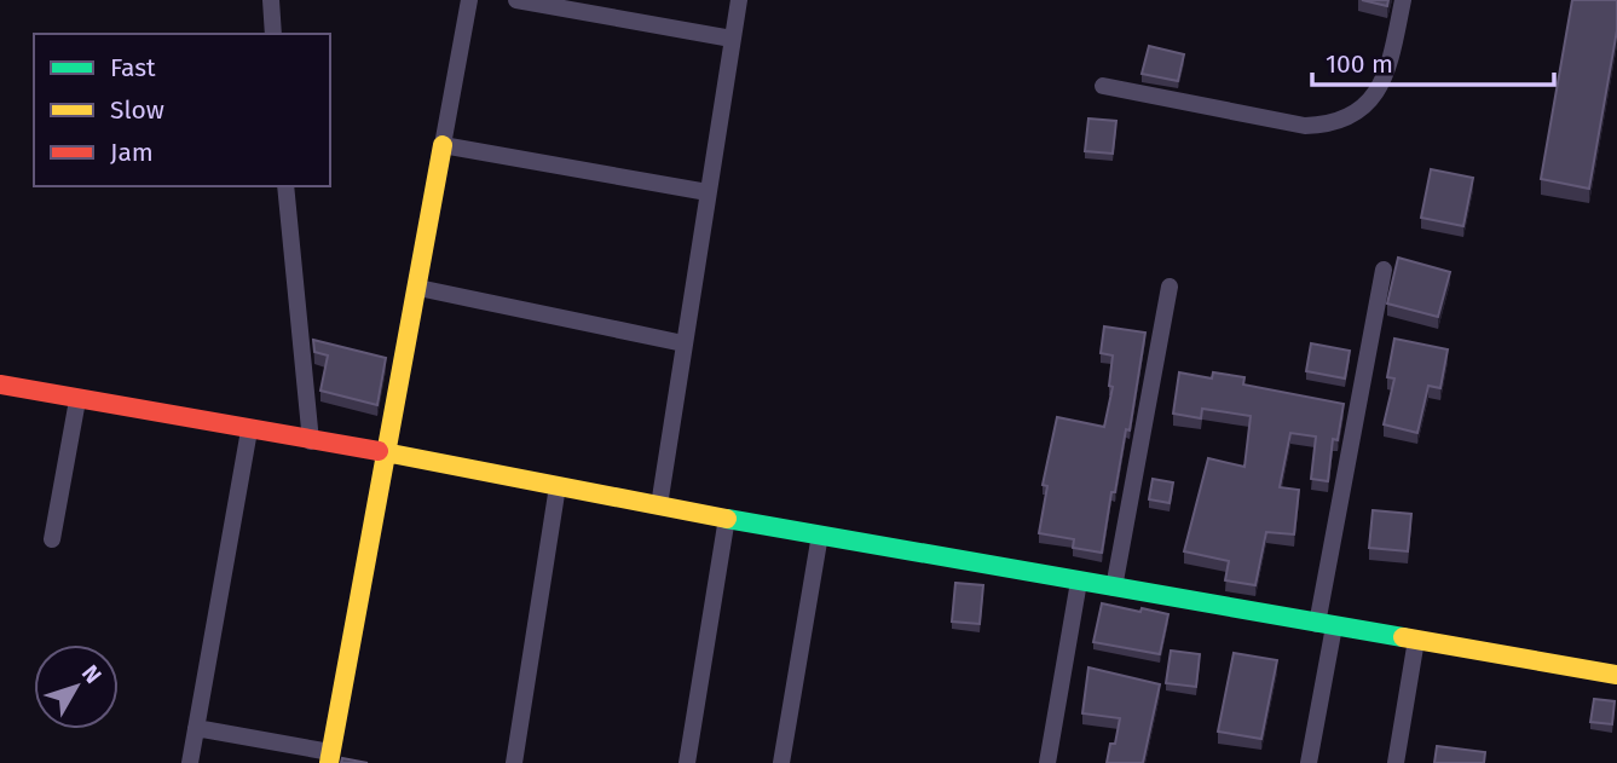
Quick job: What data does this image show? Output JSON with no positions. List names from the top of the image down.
{
  "legend": ["Fast", "Slow", "Jam"],
  "scale_bar": "100 m",
  "north": "top right"
}
